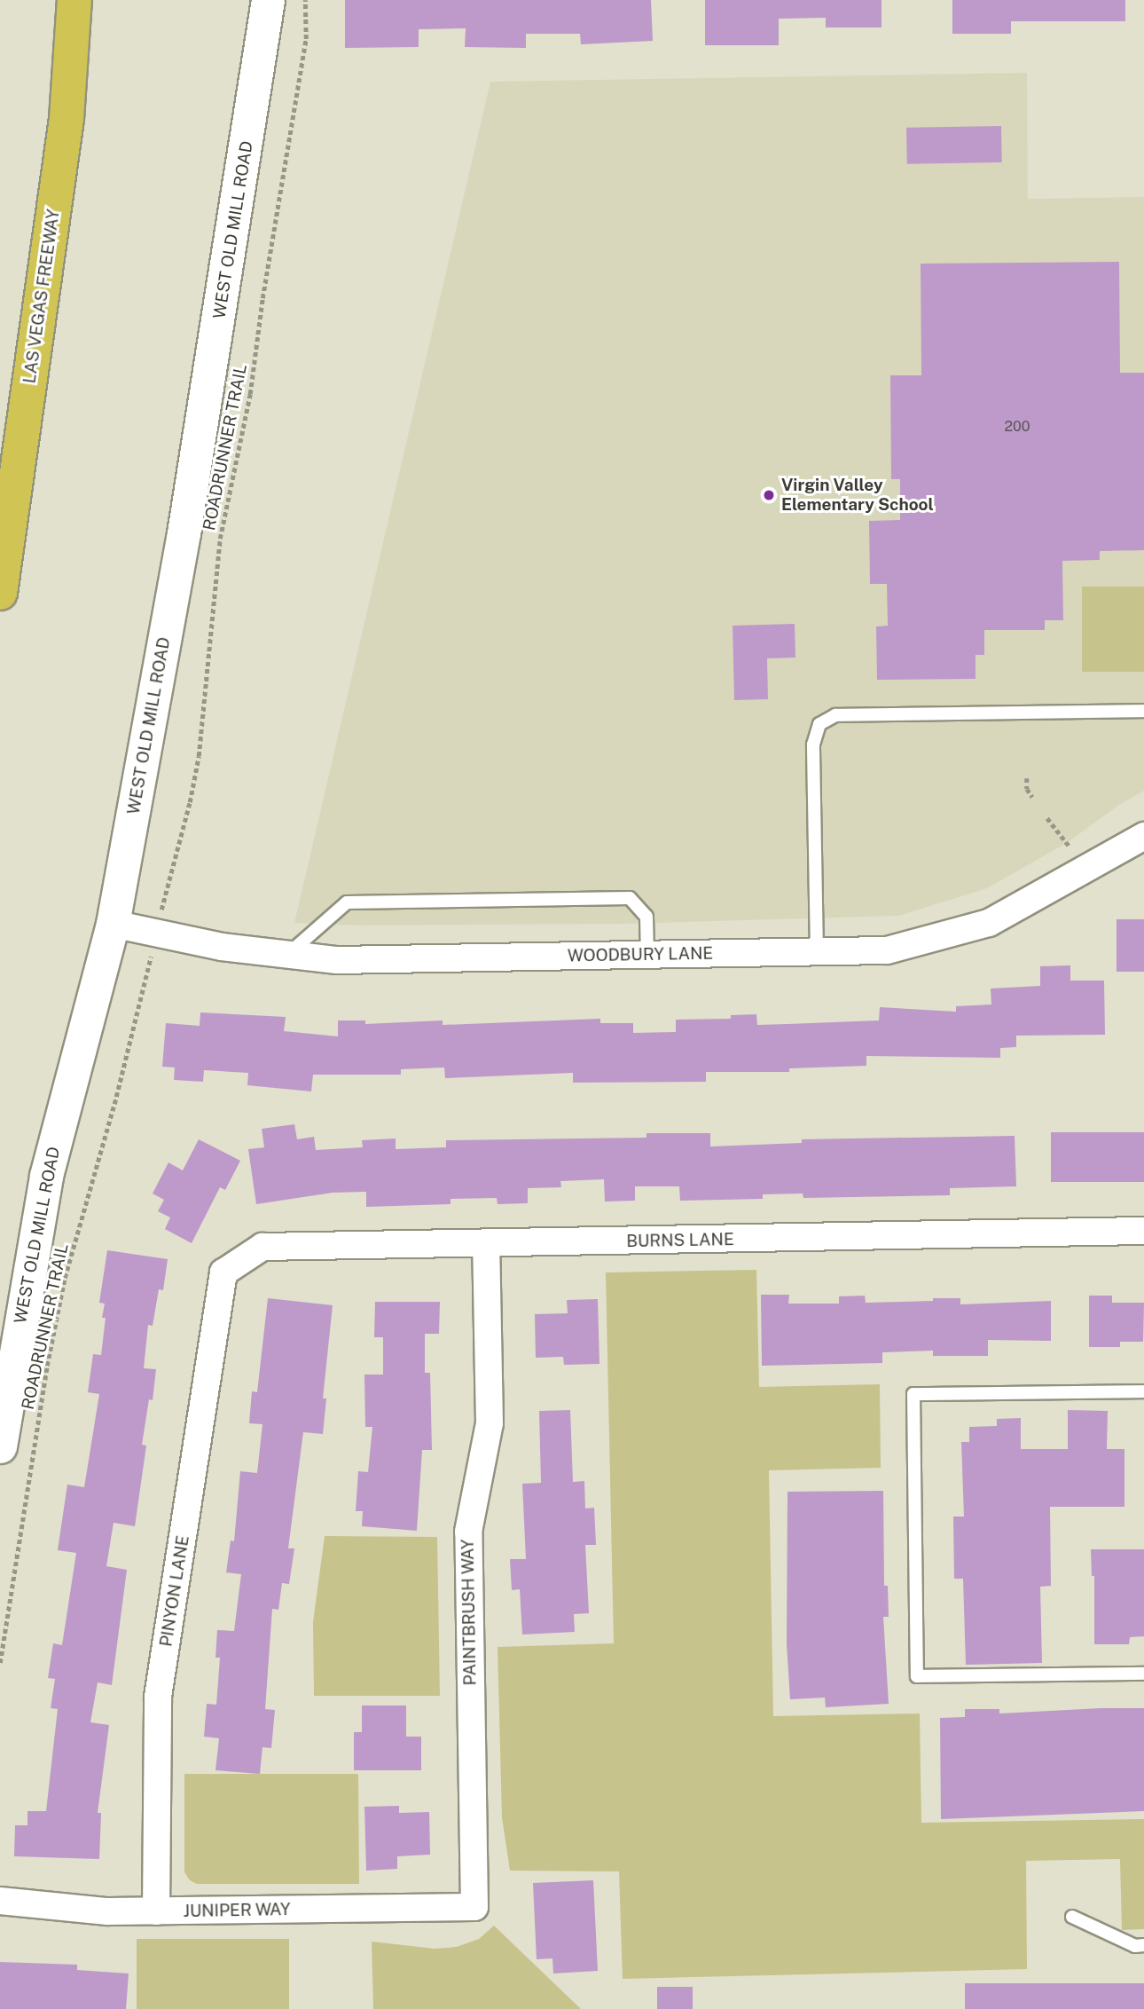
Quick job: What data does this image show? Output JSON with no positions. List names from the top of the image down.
{
  "streets": {
    "highway": ["LAS VEGAS FREEWAY"],
    "street": [
      "WEST OLD MILL ROAD",
      "WOODBURY LANE",
      "BURNS LANE",
      "PINYON LANE",
      "PAINTBRUSH WAY",
      "JUNIPER WAY"
    ],
    "path": ["ROADRUNNER TRAIL"]
  },
  "crossings": [
    ["WEST OLD MILL ROAD", "WOODBURY LANE"],
    ["BURNS LANE", "PINYON LANE"],
    ["BURNS LANE", "PAINTBRUSH WAY"],
    ["PINYON LANE", "JUNIPER WAY"],
    ["PAINTBRUSH WAY", "JUNIPER WAY"]
  ],
  "places": ["Virgin Valley Elementary School"],
  "house_numbers": ["200"]
}
